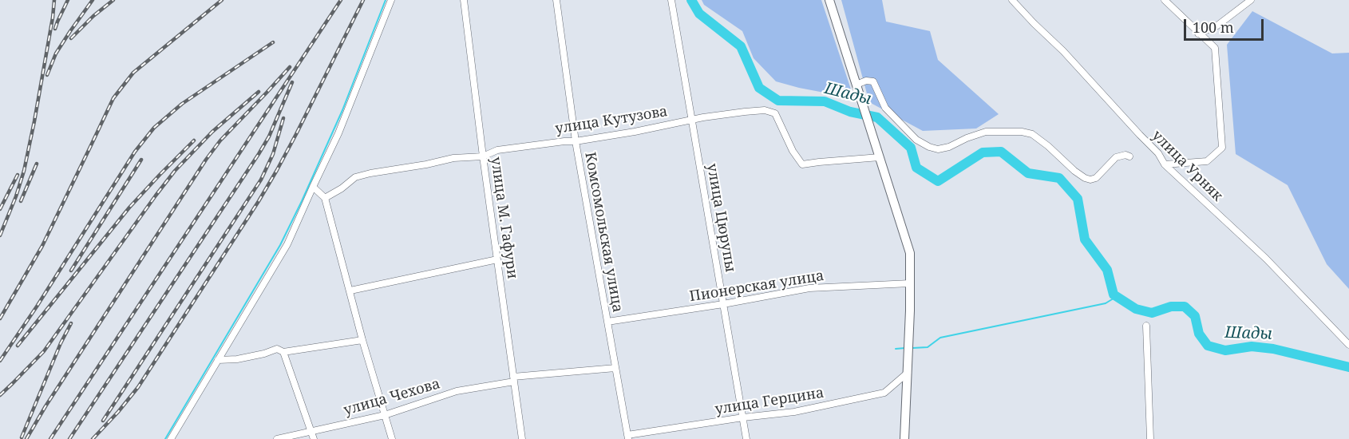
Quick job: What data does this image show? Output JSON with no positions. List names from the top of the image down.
{
  "streets": {
    "street": [
      "улица Кутузова",
      "улица Урняк",
      "улица М. Гафури",
      "улица Цюрупы",
      "Комсомольская улица",
      "Пионерская улица",
      "улица Чехова",
      "улица Герцина"
    ]
  },
  "crossings": [
    ["улица Кутузова", "улица М. Гафури"],
    ["улица Кутузова", "улица Цюрупы"],
    ["улица Кутузова", "Комсомольская улица"],
    ["улица М. Гафури", "улица Чехова"],
    ["улица Цюрупы", "Пионерская улица"],
    ["улица Цюрупы", "улица Герцина"],
    ["Комсомольская улица", "Пионерская улица"],
    ["Комсомольская улица", "улица Чехова"],
    ["Комсомольская улица", "улица Герцина"]
  ],
  "water": ["Шады"],
  "scale_bar": "100 m"
}
